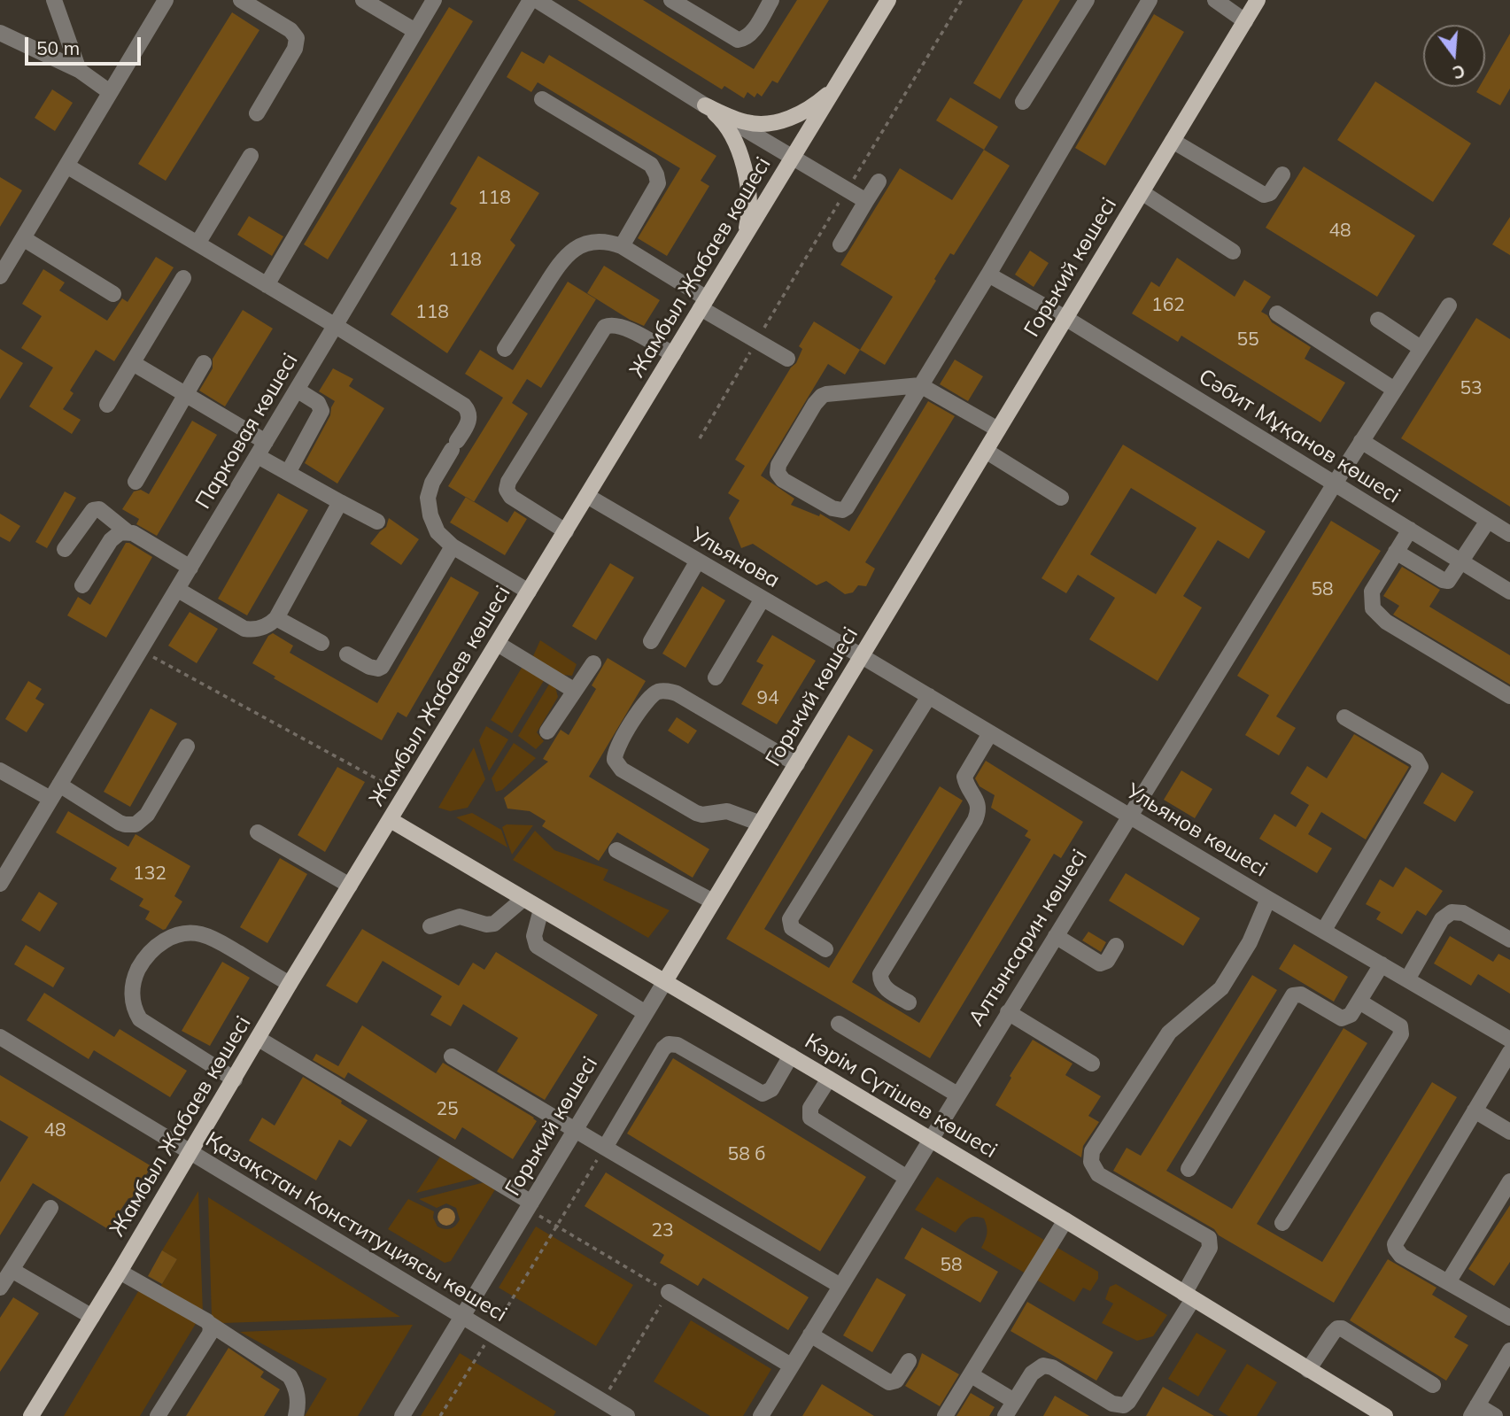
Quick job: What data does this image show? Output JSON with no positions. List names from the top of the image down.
{
  "streets": {
    "main road": ["Жамбыл Жабаев көшесі", "Горький көшесі", "Кәрім Сүтішев көшесі"],
    "street": [
      "Парковая көшесі",
      "Сәбит Мұқанов көшесі",
      "Ульянова",
      "Ульянов көшесі",
      "Алтынсарин көшесі",
      "Қазақстан Конституциясы көшесі"
    ]
  },
  "crossings": [
    ["Жамбыл Жабаев көшесі", "Ульянова"],
    ["Жамбыл Жабаев көшесі", "Кәрім Сүтішев көшесі"],
    ["Жамбыл Жабаев көшесі", "Қазақстан Конституциясы көшесі"],
    ["Горький көшесі", "Сәбит Мұқанов көшесі"],
    ["Горький көшесі", "Ульянова"],
    ["Горький көшесі", "Ульянов көшесі"],
    ["Горький көшесі", "Кәрім Сүтішев көшесі"],
    ["Горький көшесі", "Қазақстан Конституциясы көшесі"],
    ["Сәбит Мұқанов көшесі", "Алтынсарин көшесі"],
    ["Ульянова", "Ульянов көшесі"],
    ["Ульянов көшесі", "Алтынсарин көшесі"],
    ["Алтынсарин көшесі", "Кәрім Сүтішев көшесі"]
  ],
  "house_numbers": [
    "118",
    "48",
    "118",
    "162",
    "118",
    "55",
    "53",
    "58",
    "94",
    "132",
    "25",
    "48",
    "58 б",
    "23",
    "58"
  ],
  "scale_bar": "50 m",
  "north": "bottom"
}
